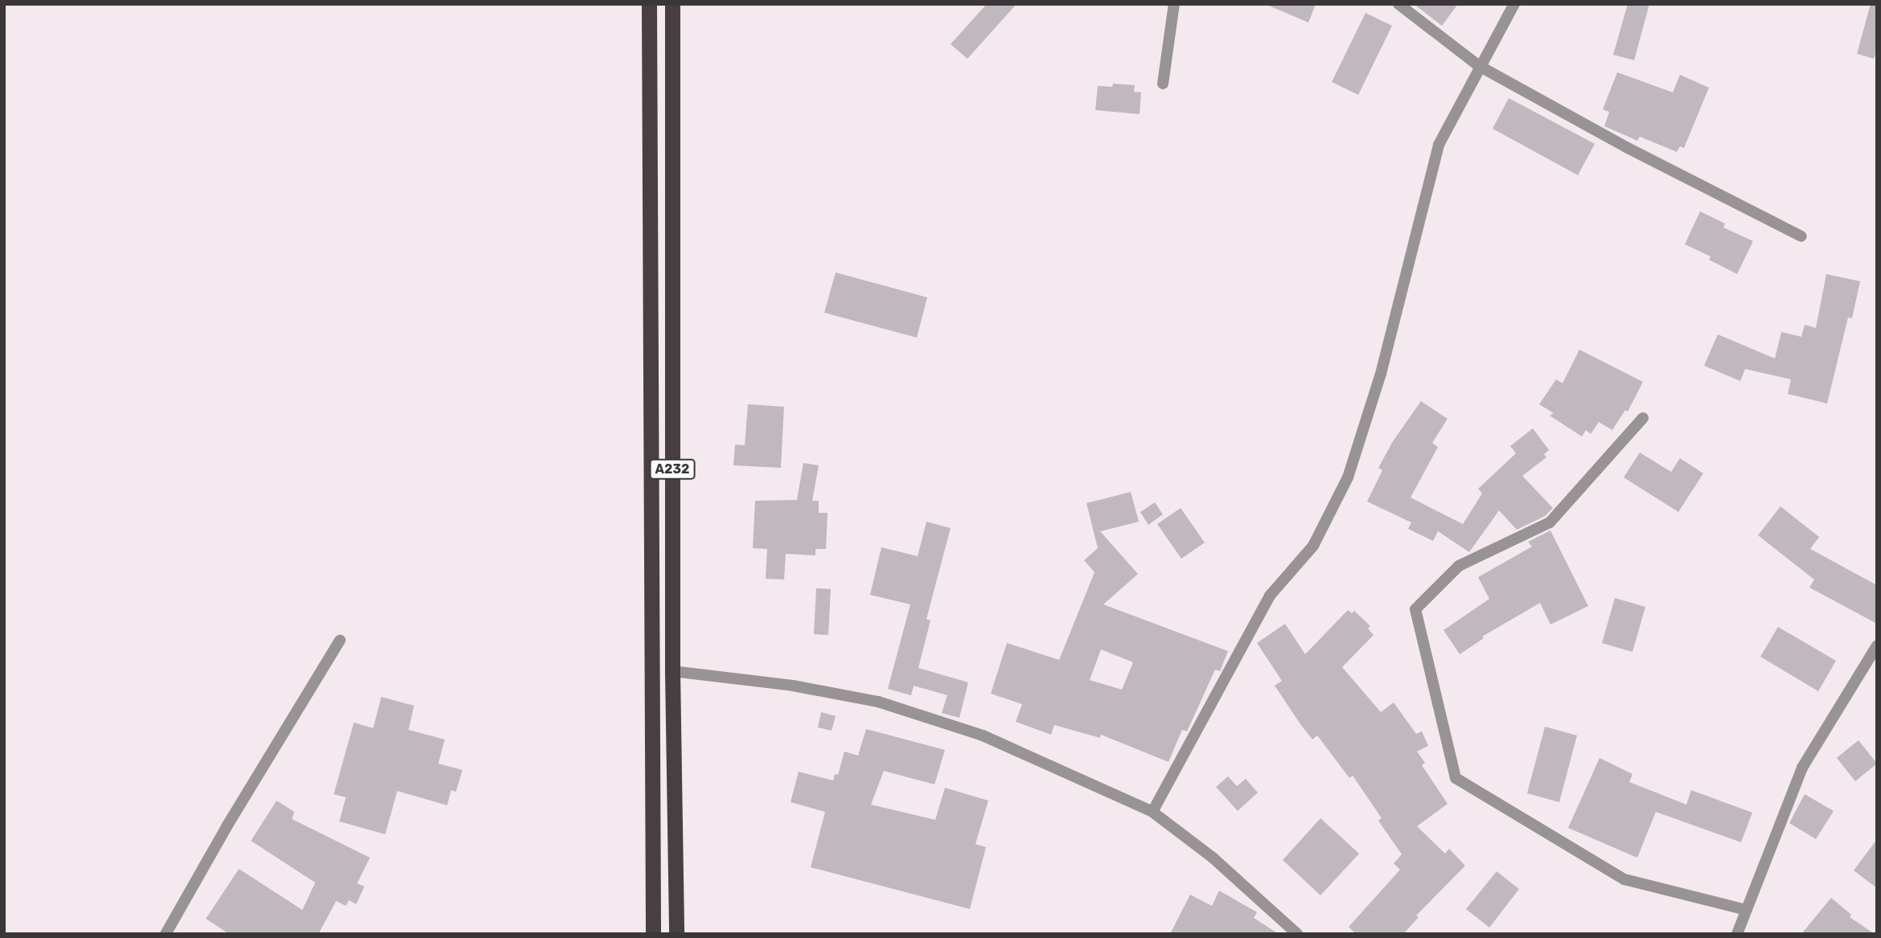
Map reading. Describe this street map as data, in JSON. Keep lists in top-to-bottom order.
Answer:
{
  "streets": {
    "highway": ["A232"]
  }
}
